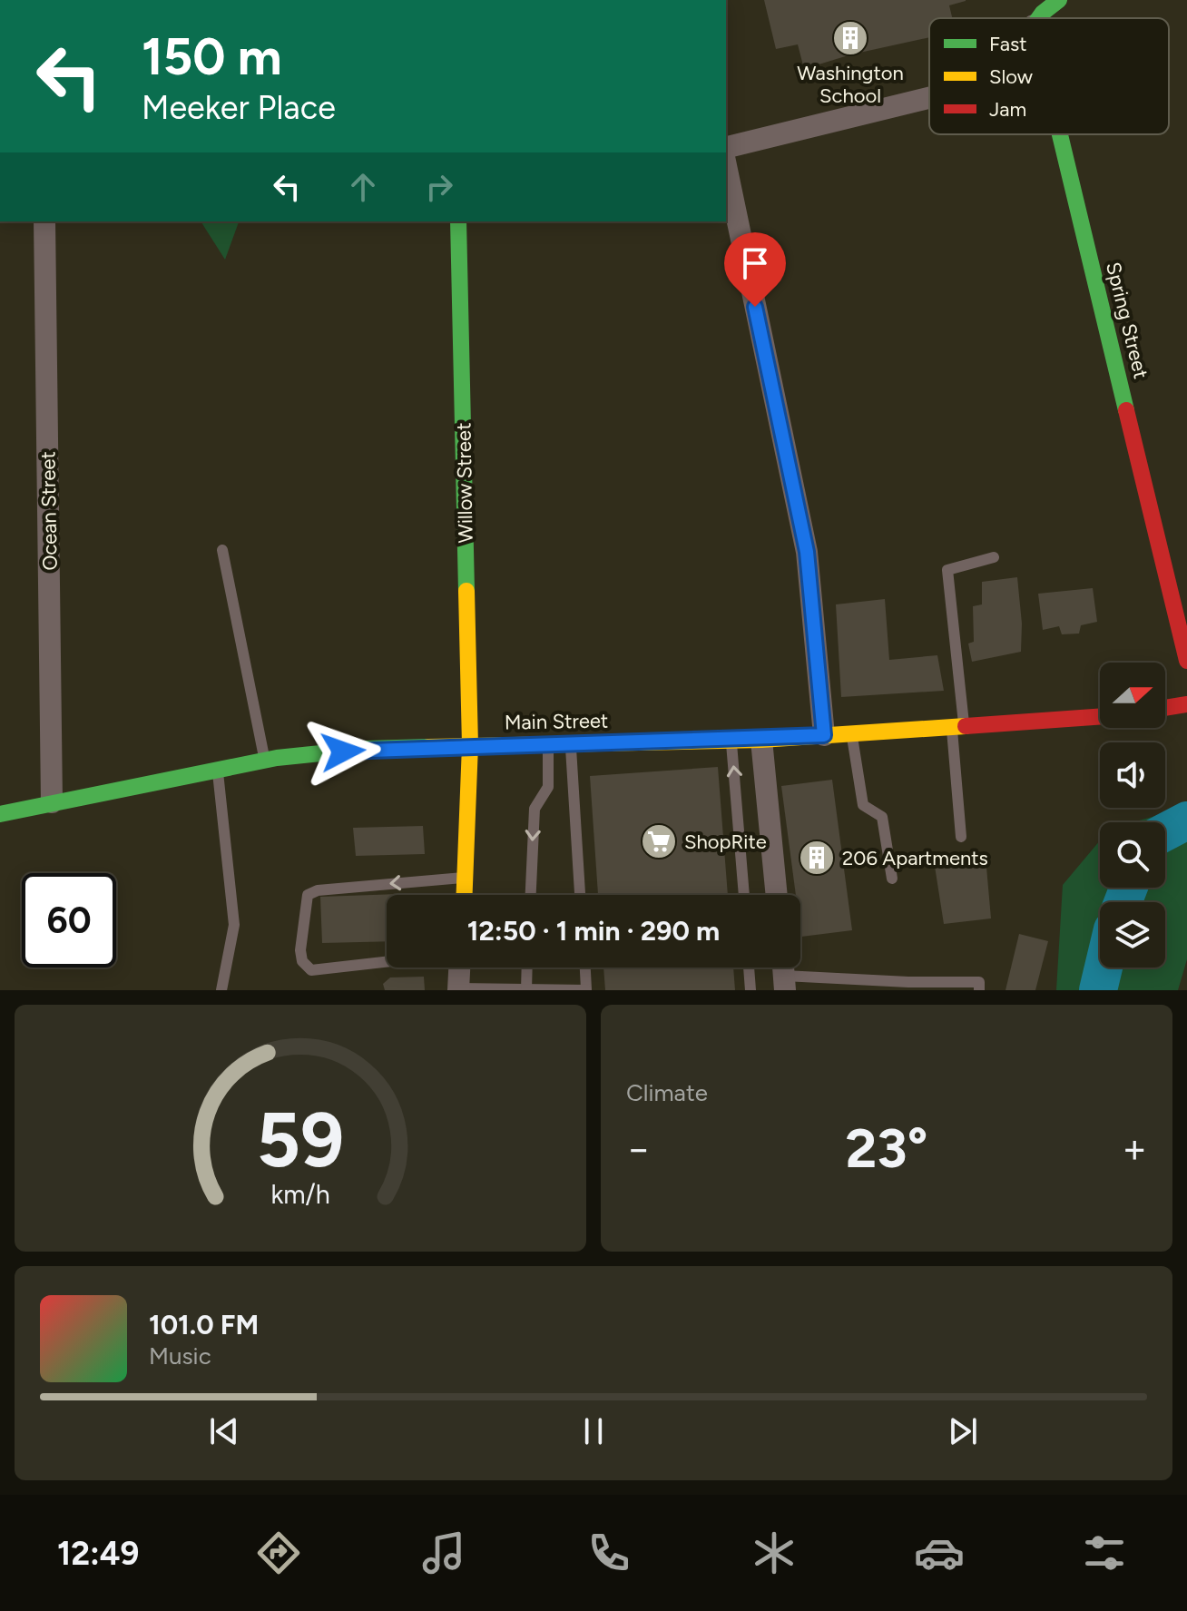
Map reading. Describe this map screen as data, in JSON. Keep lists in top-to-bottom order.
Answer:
{
  "streets": {
    "street": [
      "Spring Street",
      "Willow Street",
      "Ocean Street",
      "Main Street"
    ]
  },
  "crossings": [
    ["Willow Street", "Main Street"],
    ["Ocean Street", "Main Street"]
  ],
  "places": {
    "building": ["Washington School", "206 Apartments"],
    "supermarket": ["ShopRite"]
  },
  "legend": ["Fast", "Slow", "Jam"],
  "north": "right",
  "page": {
    "turn": ["150 m", "Meeker Place"],
    "limit": "60",
    "trip": "12:50 · 1 min · 290 m",
    "tile": "Climate",
    "heat": ["−", "23°", "+"],
    "song": ["101.0 FM", "Music"],
    "tabs": "12:49",
    "gauge": ["59", "km/h"]
  }
}
